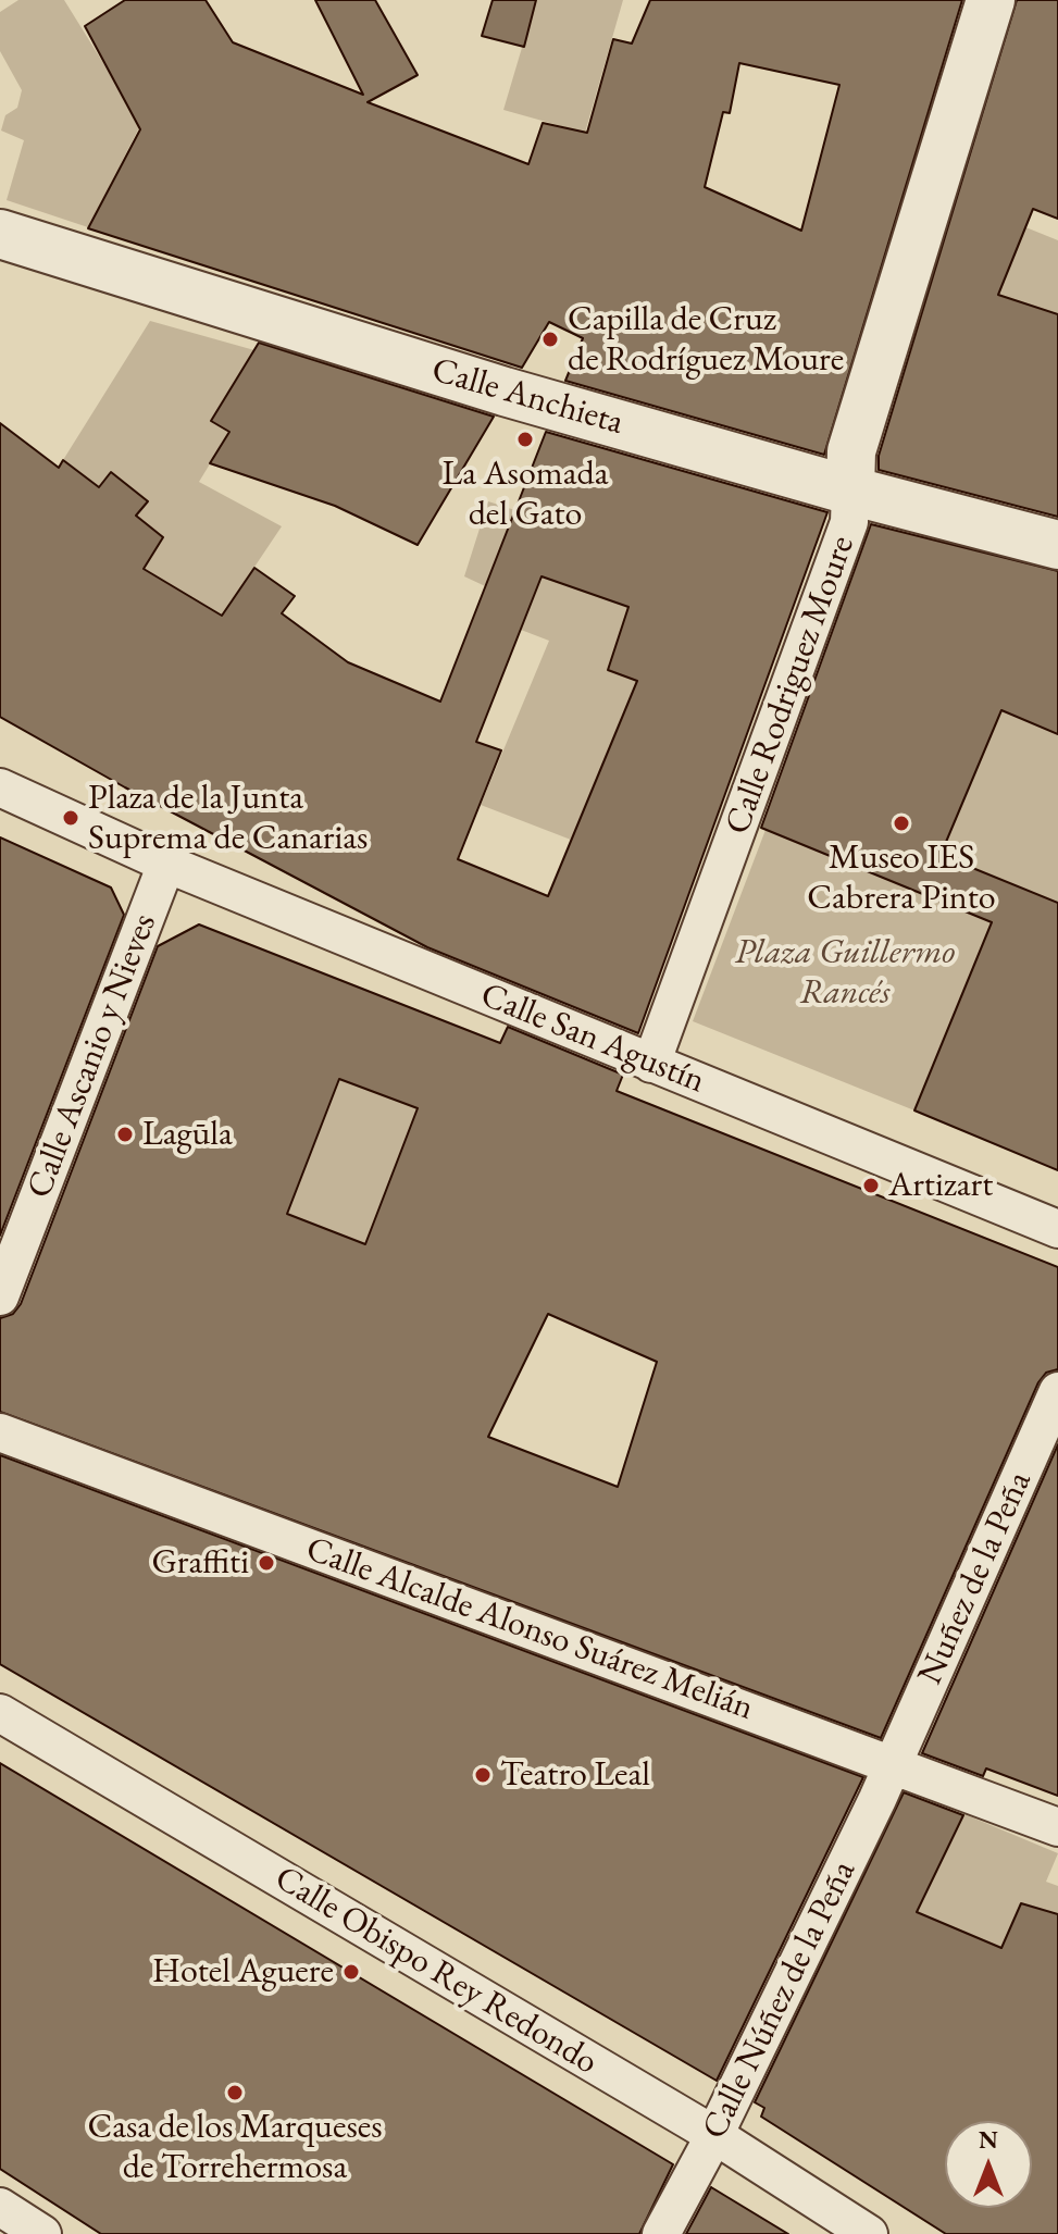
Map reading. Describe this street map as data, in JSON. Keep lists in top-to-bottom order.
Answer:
{
  "streets": {
    "street": [
      "Calle Anchieta",
      "Calle Rodriguez Moure",
      "Calle San Agustín",
      "Calle Ascanio y Nieves",
      "Nuñez de la Peña",
      "Calle Alcalde Alonso Suárez Melián",
      "Calle Obispo Rey Redondo",
      "Calle Núñez de la Peña"
    ]
  },
  "crossings": [
    ["Calle Anchieta", "Calle Rodriguez Moure"],
    ["Calle Rodriguez Moure", "Calle San Agustín"],
    ["Calle San Agustín", "Calle Ascanio y Nieves"],
    ["Nuñez de la Peña", "Calle Alcalde Alonso Suárez Melián"],
    ["Nuñez de la Peña", "Calle Núñez de la Peña"],
    ["Calle Alcalde Alonso Suárez Melián", "Calle Núñez de la Peña"],
    ["Calle Obispo Rey Redondo", "Calle Núñez de la Peña"]
  ],
  "parks": ["Plaza Guillermo Rancés"],
  "places": [
    "Capilla de Cruz de Rodríguez Moure",
    "La Asomada del Gato",
    "Plaza de la Junta Suprema de Canarias",
    "Museo IES Cabrera Pinto",
    "Lagūla",
    "Artizart",
    "Graffiti",
    "Teatro Leal",
    "Hotel Aguere",
    "Casa de los Marqueses de Torrehermosa"
  ],
  "north": "top"
}
